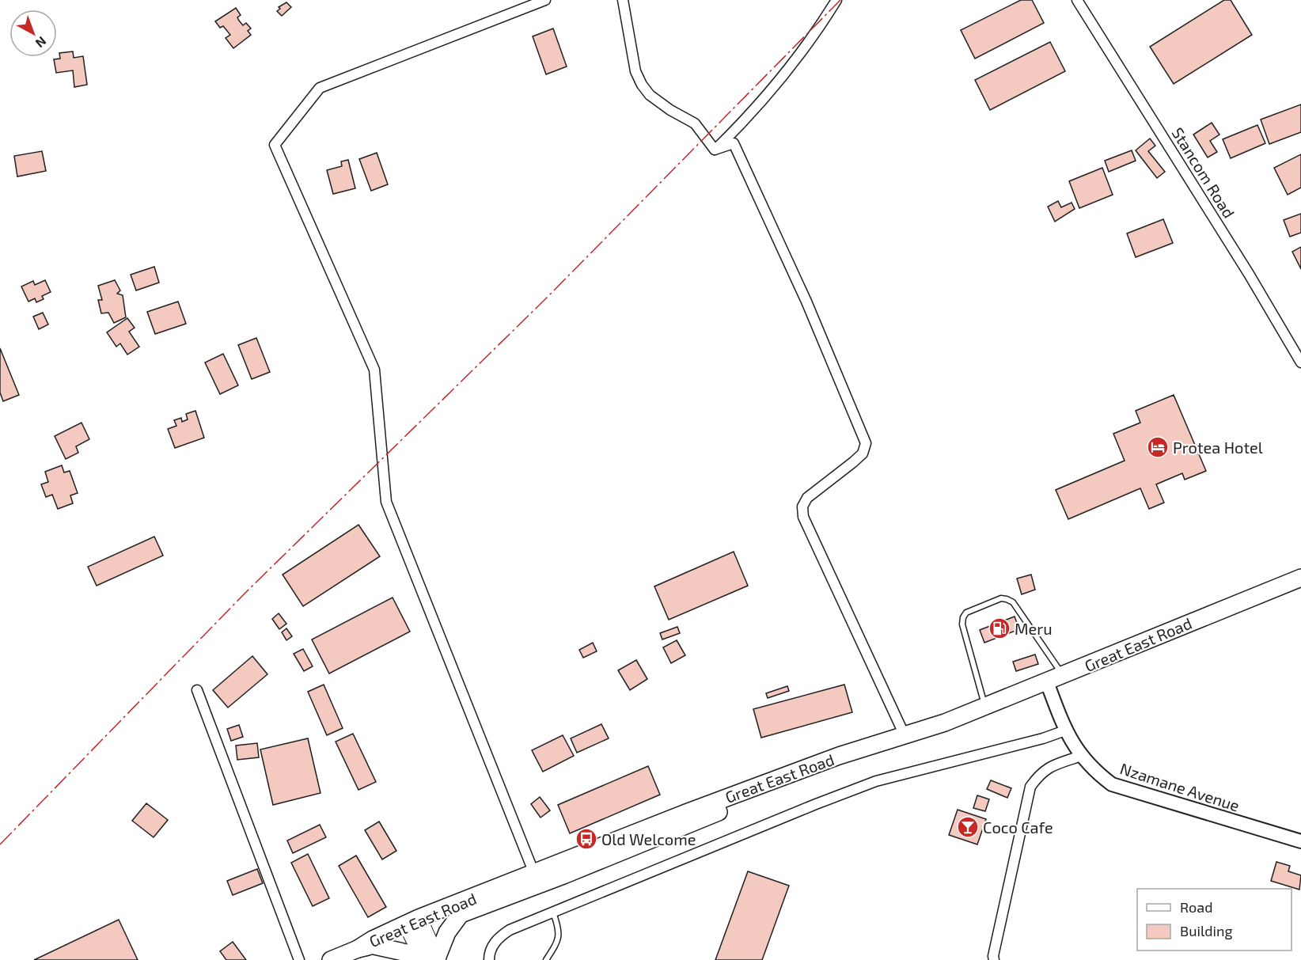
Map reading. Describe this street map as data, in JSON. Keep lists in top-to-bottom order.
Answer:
{
  "streets": {
    "highway": ["Great East Road"],
    "street": ["Stancom Road", "Nzamane Avenue"]
  },
  "crossings": [
    ["Great East Road", "Nzamane Avenue"]
  ],
  "places": {
    "hotel": ["Protea Hotel"],
    "fuel station": ["Meru"],
    "bar": ["Coco Cafe"],
    "bus stop": ["Old Welcome"]
  },
  "legend": ["Road", "Building"],
  "north": "bottom right"
}
